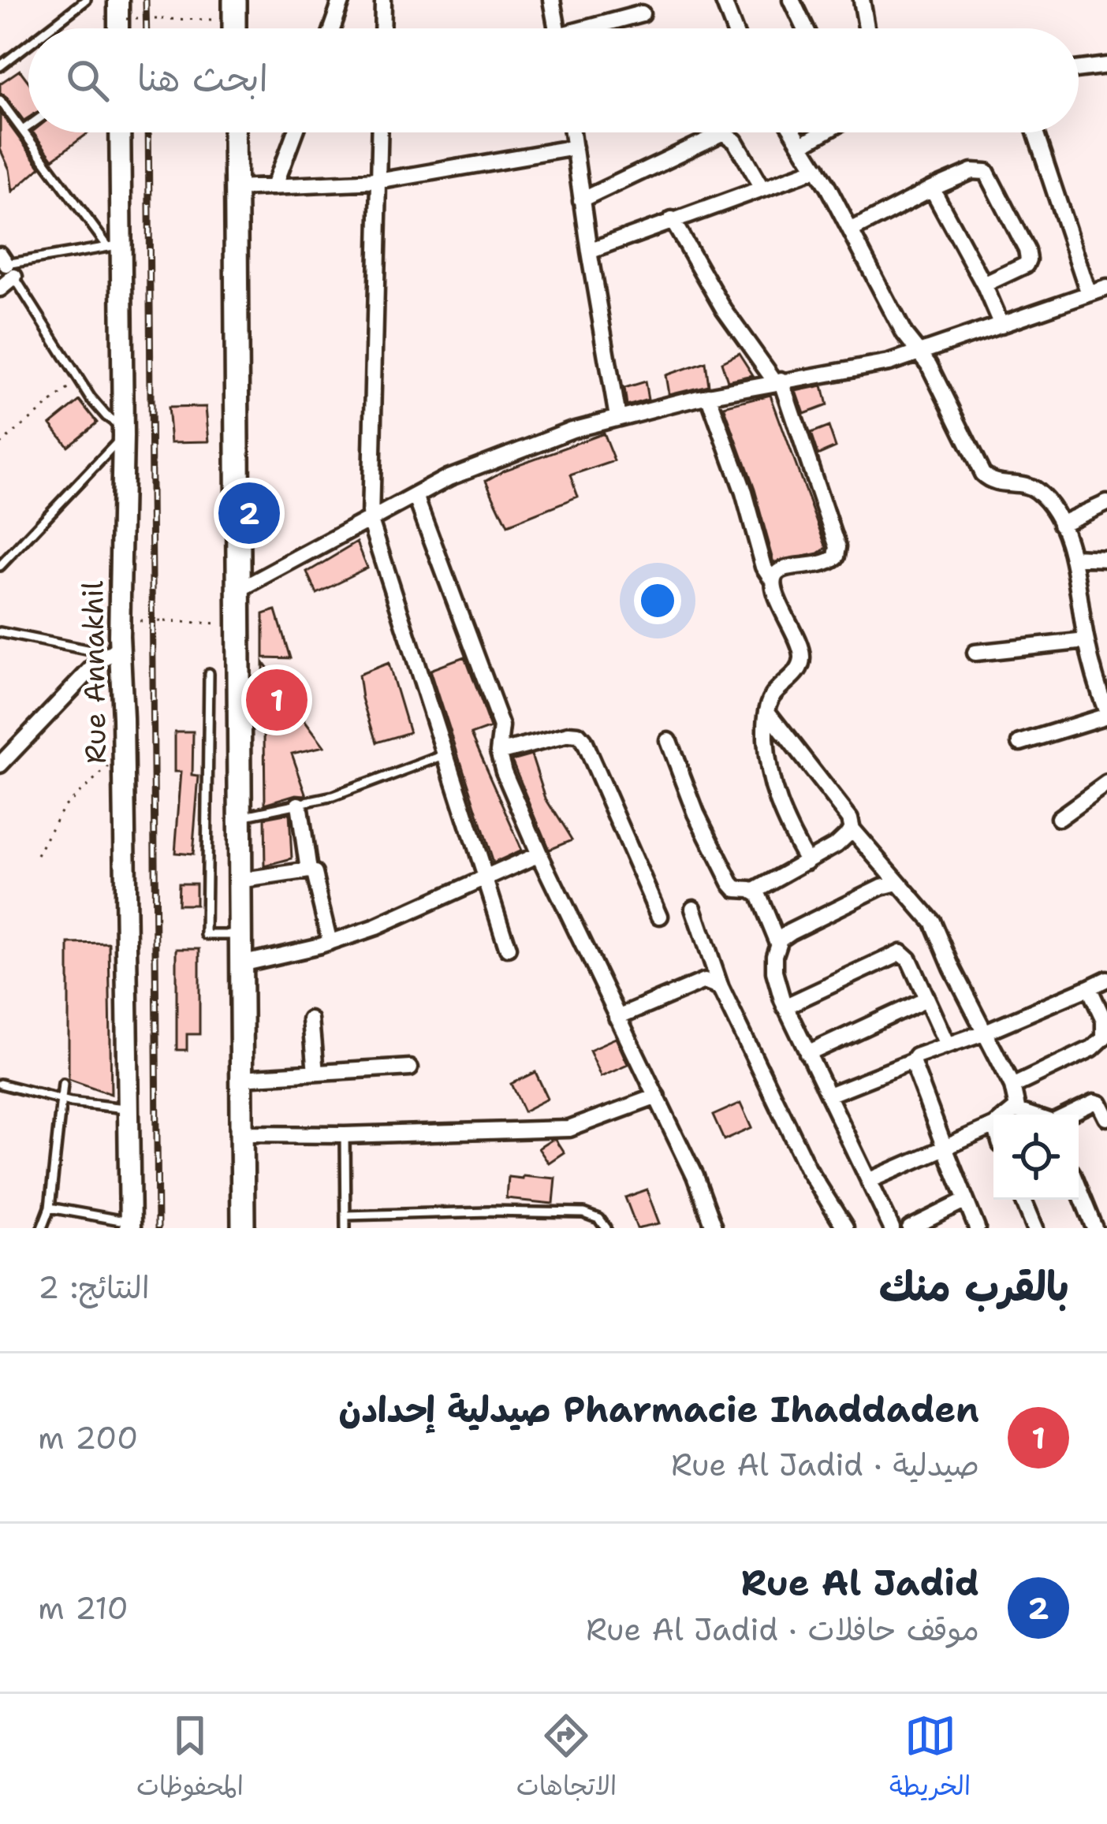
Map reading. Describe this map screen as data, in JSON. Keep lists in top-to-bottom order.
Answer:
{
  "streets": {
    "street": ["Rue Annakhil"]
  },
  "page": {
    "search": "ابحث هنا",
    "pins": ["2", "1"],
    "heading": ["بالقرب منك", "النتائج: 2"],
    "list": [
      {
        "mark": "1",
        "name": "Pharmacie Ihaddaden صيدلية إحدادن",
        "note": "صيدلية · Rue Al Jadid",
        "value": "200 m"
      },
      {
        "mark": "2",
        "name": "Rue Al Jadid",
        "note": "موقف حافلات · Rue Al Jadid",
        "value": "210 m"
      }
    ],
    "nav": ["الخريطة", "الاتجاهات", "المحفوظات"]
  }
}
